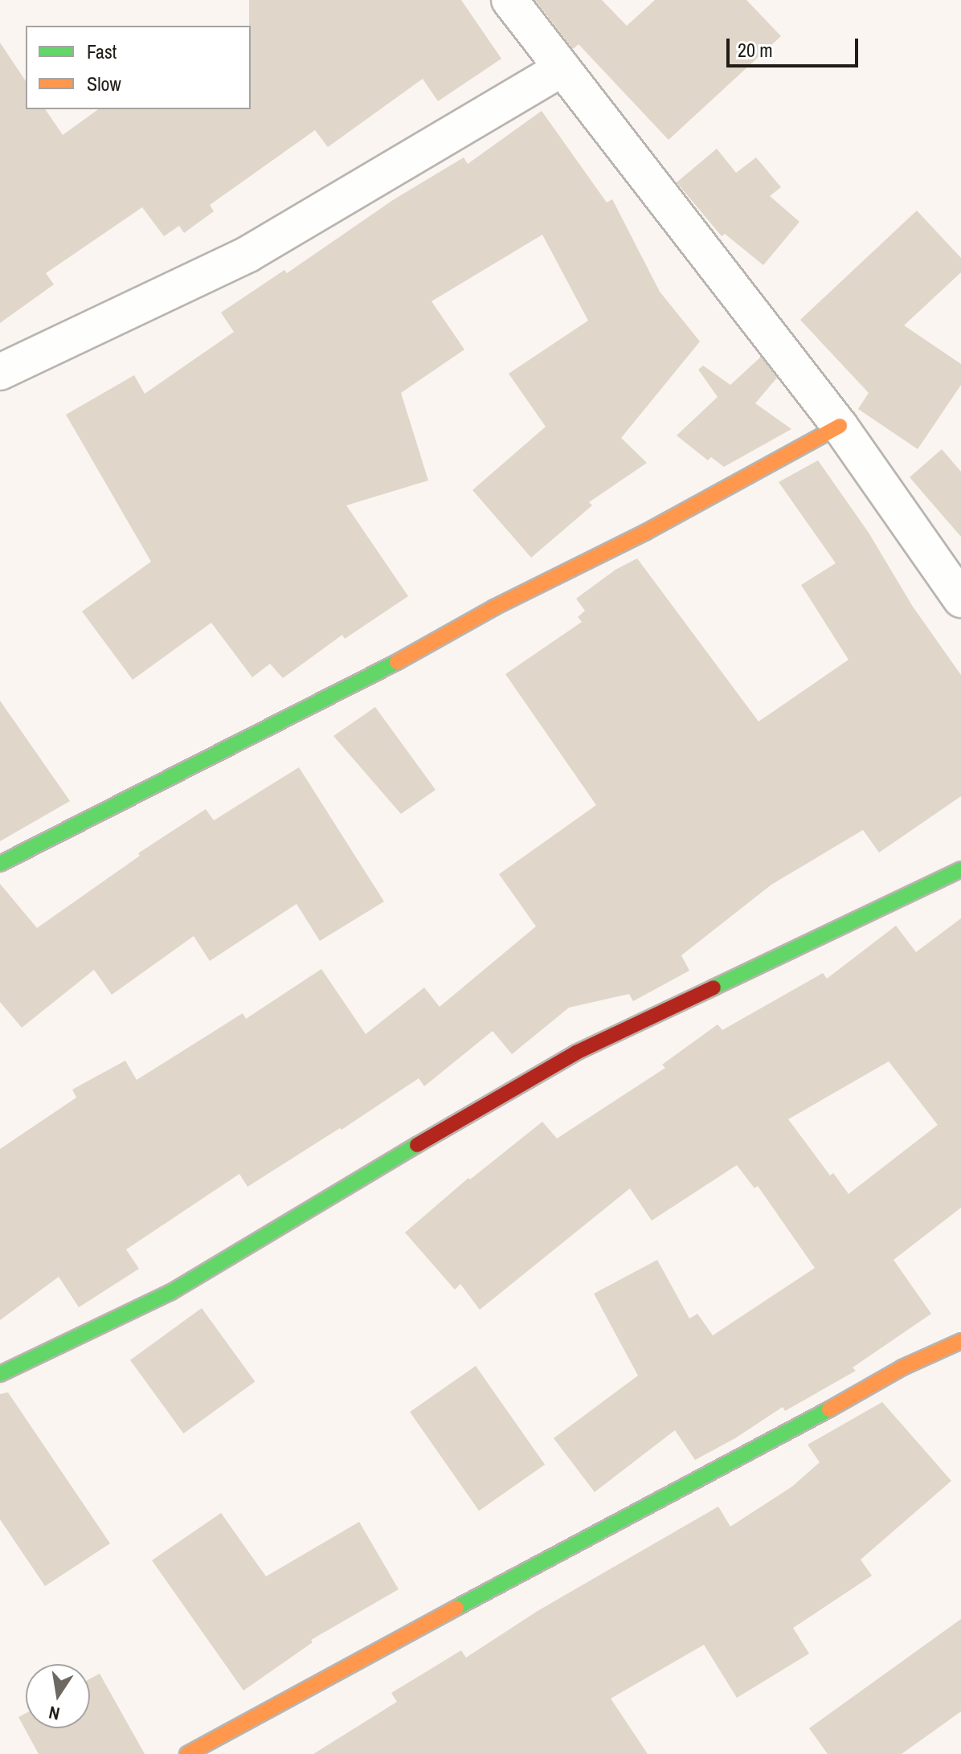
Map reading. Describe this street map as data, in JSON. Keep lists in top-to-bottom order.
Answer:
{
  "legend": ["Fast", "Slow"],
  "scale_bar": "20 m",
  "north": "bottom"
}
